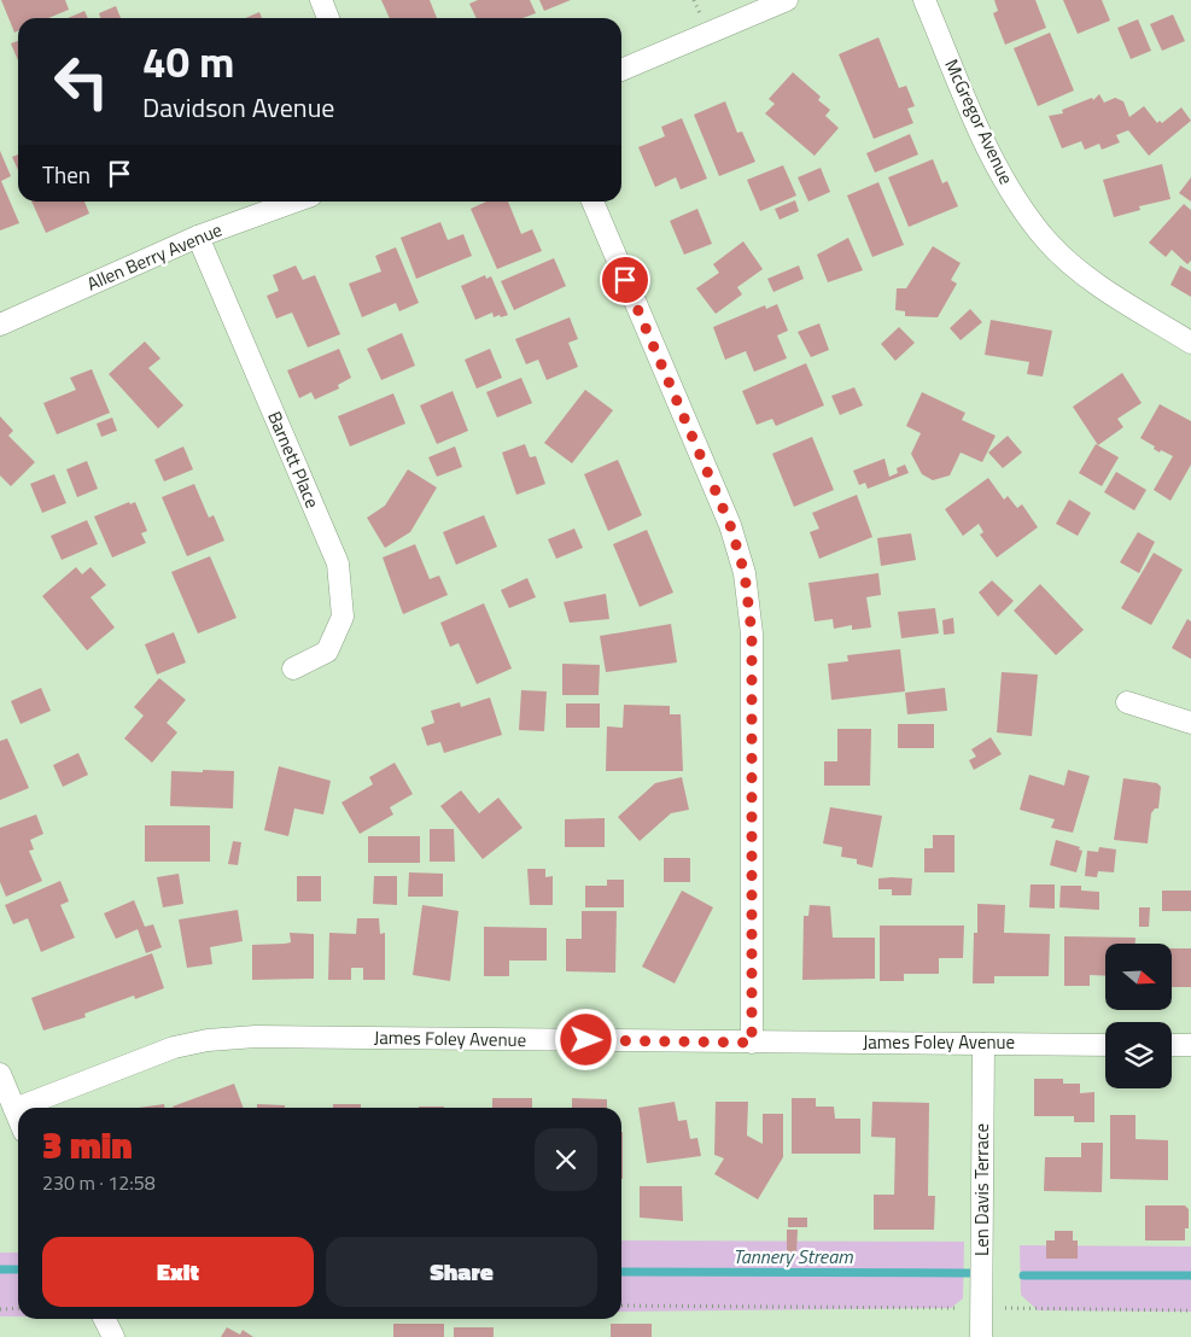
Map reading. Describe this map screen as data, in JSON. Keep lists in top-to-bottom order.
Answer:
{
  "streets": {
    "street": [
      "McGregor Avenue",
      "Allen Berry Avenue",
      "Barnett Place",
      "James Foley Avenue",
      "Len Davis Terrace"
    ]
  },
  "crossings": [
    ["Allen Berry Avenue", "Barnett Place"],
    ["James Foley Avenue", "Len Davis Terrace"]
  ],
  "water": ["Tannery Stream"],
  "north": "right",
  "page": {
    "turn": ["40 m", "Davidson Avenue"],
    "then": "Then",
    "heading": ["3 min", "230 m · 12:58"],
    "buttons": ["Exit", "Share"]
  }
}
